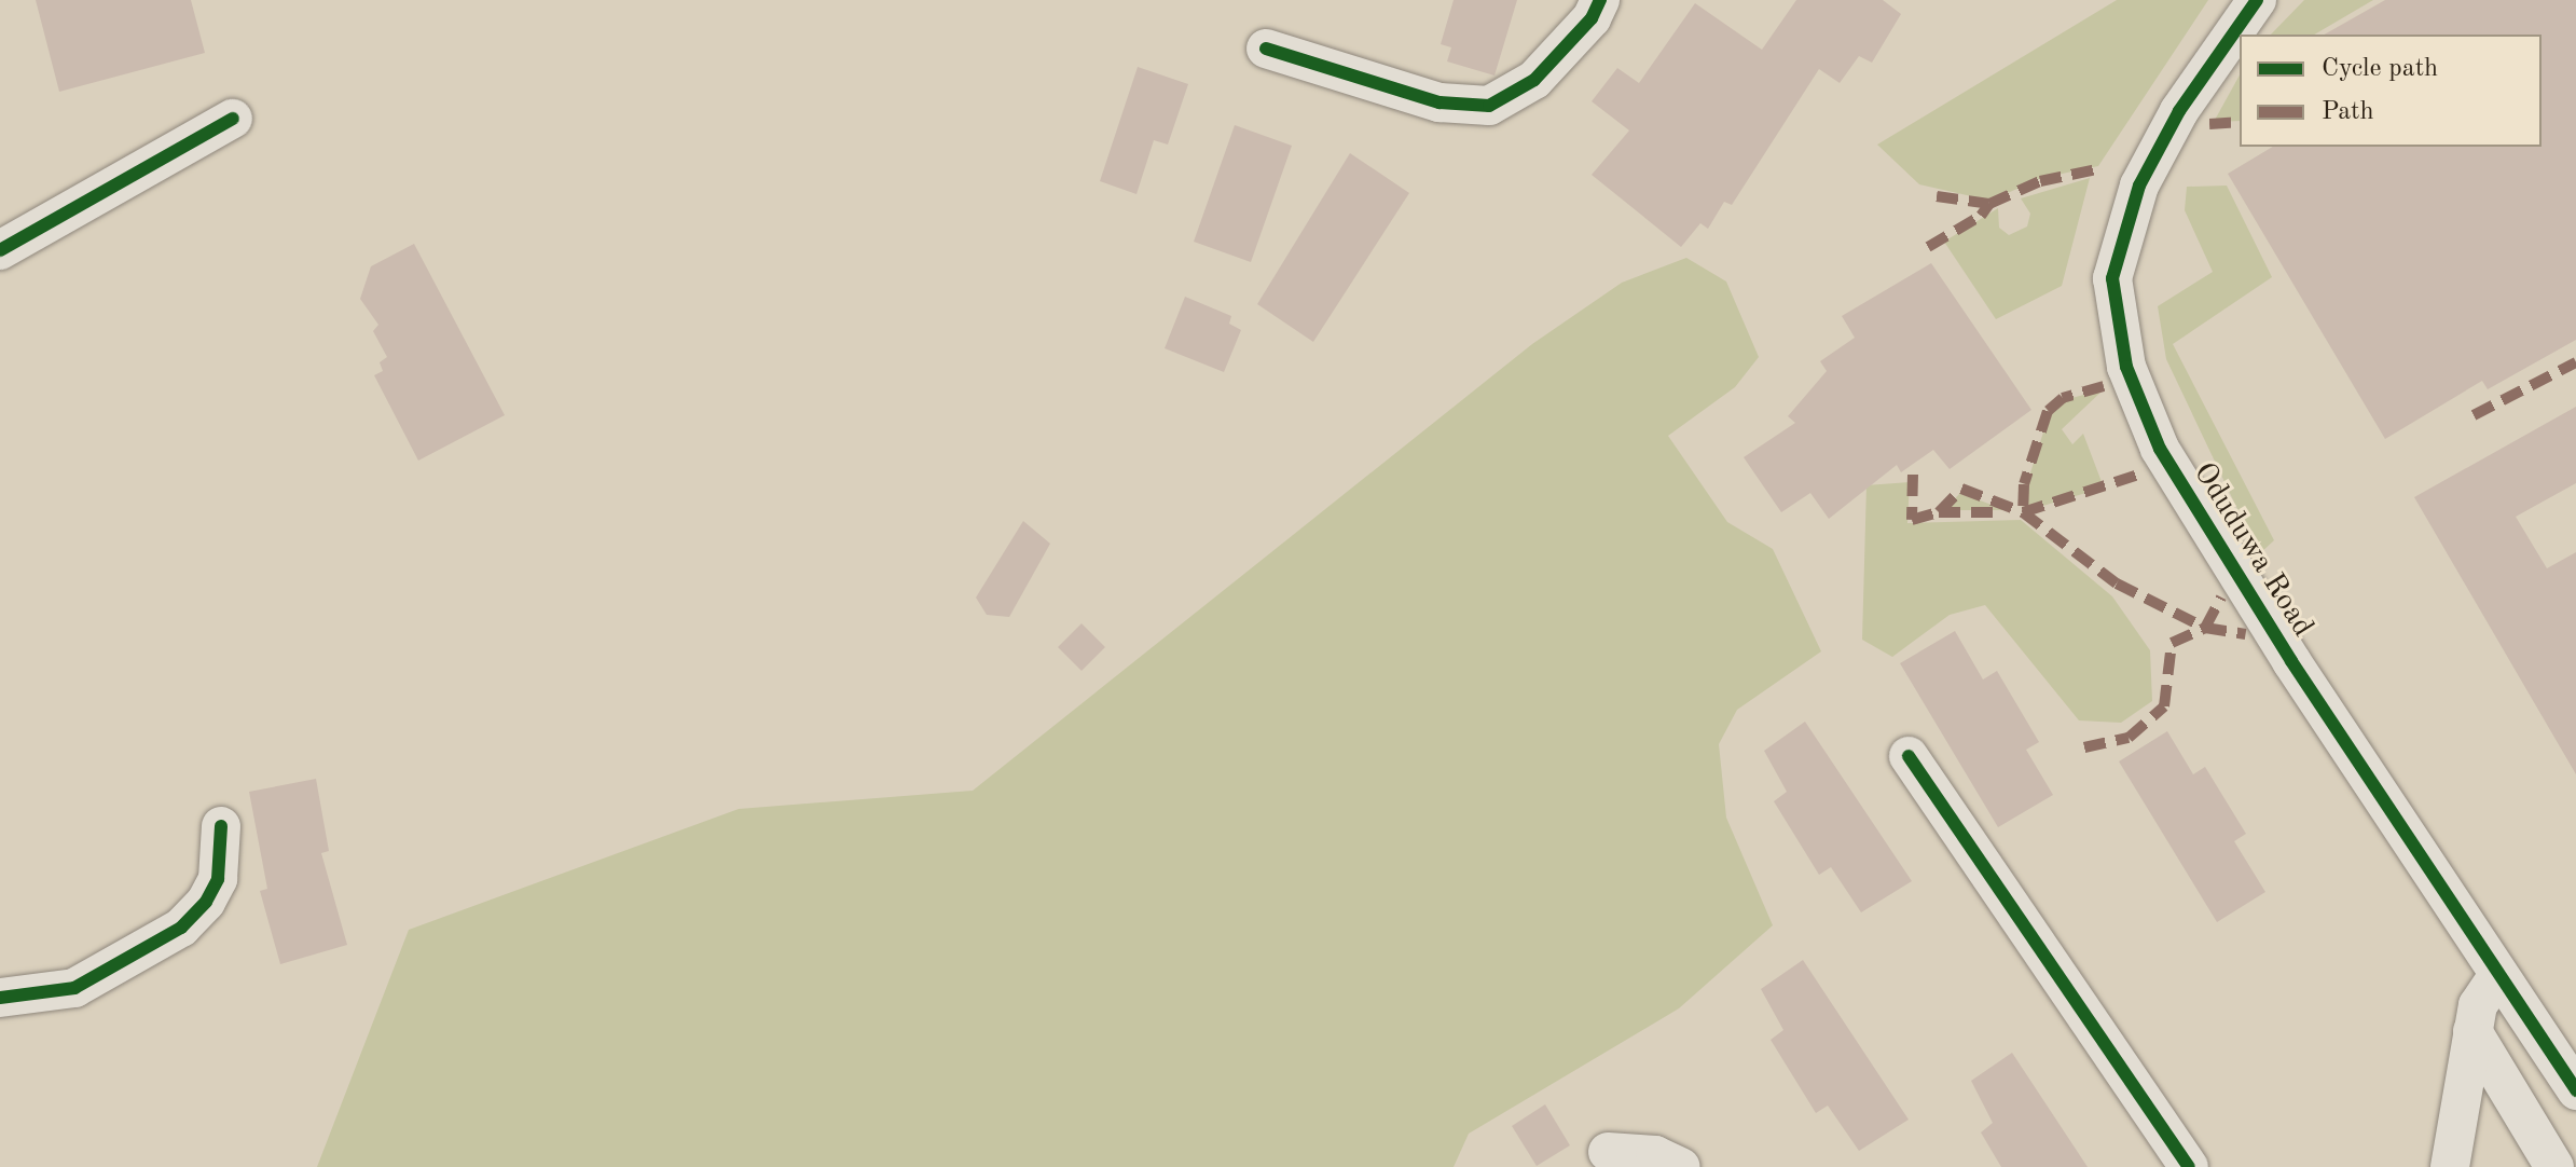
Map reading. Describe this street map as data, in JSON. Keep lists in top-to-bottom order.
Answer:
{
  "streets": {
    "street": ["Oduduwa Road"]
  },
  "legend": ["Cycle path", "Path"]
}
